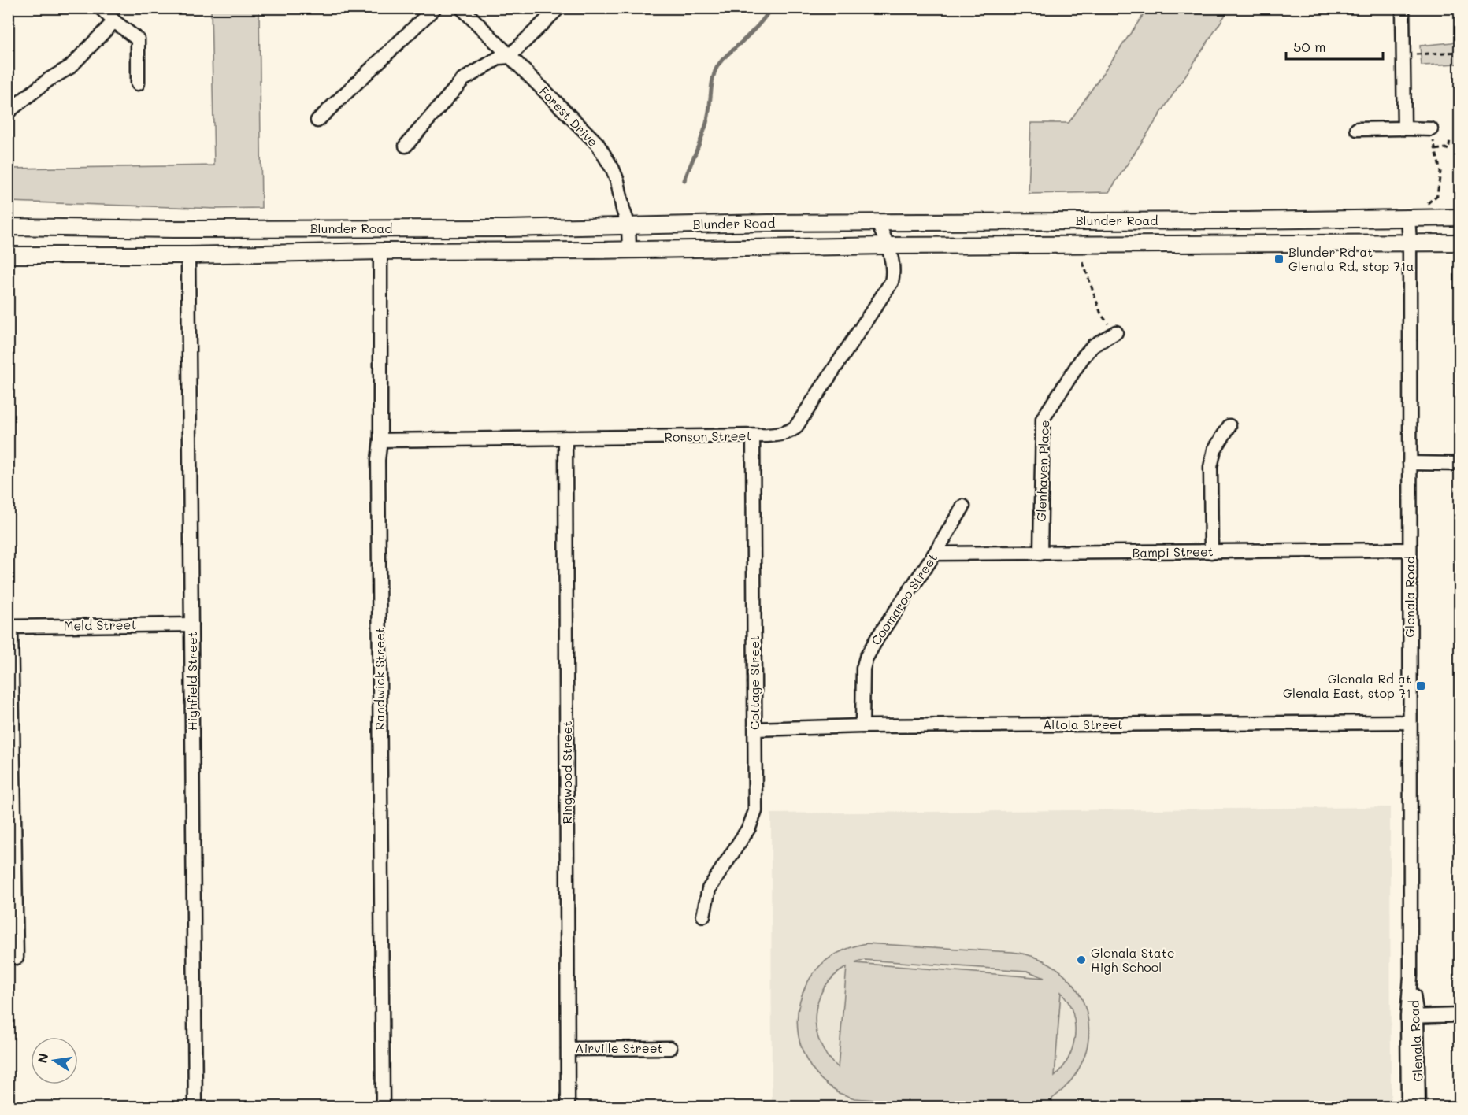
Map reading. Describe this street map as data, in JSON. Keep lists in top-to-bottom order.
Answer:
{
  "streets": {
    "main road": ["Blunder Road"],
    "street": [
      "Forest Drive",
      "Ronson Street",
      "Glenhaven Place",
      "Bampi Street",
      "Glenala Road",
      "Coomaroo Street",
      "Meld Street",
      "Randwick Street",
      "Highfield Street",
      "Cottage Street",
      "Altola Street",
      "Ringwood Street",
      "Airville Street"
    ]
  },
  "crossings": [
    ["Forest Drive", "Blunder Road"],
    ["Blunder Road", "Ronson Street"],
    ["Blunder Road", "Glenala Road"],
    ["Blunder Road", "Randwick Street"],
    ["Blunder Road", "Highfield Street"],
    ["Ronson Street", "Randwick Street"],
    ["Ronson Street", "Cottage Street"],
    ["Ronson Street", "Ringwood Street"],
    ["Glenhaven Place", "Bampi Street"],
    ["Bampi Street", "Glenala Road"],
    ["Bampi Street", "Coomaroo Street"],
    ["Glenala Road", "Altola Street"],
    ["Coomaroo Street", "Altola Street"],
    ["Meld Street", "Highfield Street"],
    ["Cottage Street", "Altola Street"],
    ["Ringwood Street", "Airville Street"]
  ],
  "places": {
    "transit": ["Blunder Rd at Glenala Rd, stop 71a", "Glenala Rd at Glenala East, stop 71"],
    "other": ["Glenala State High School"]
  },
  "scale_bar": "50 m",
  "north": "left"
}
